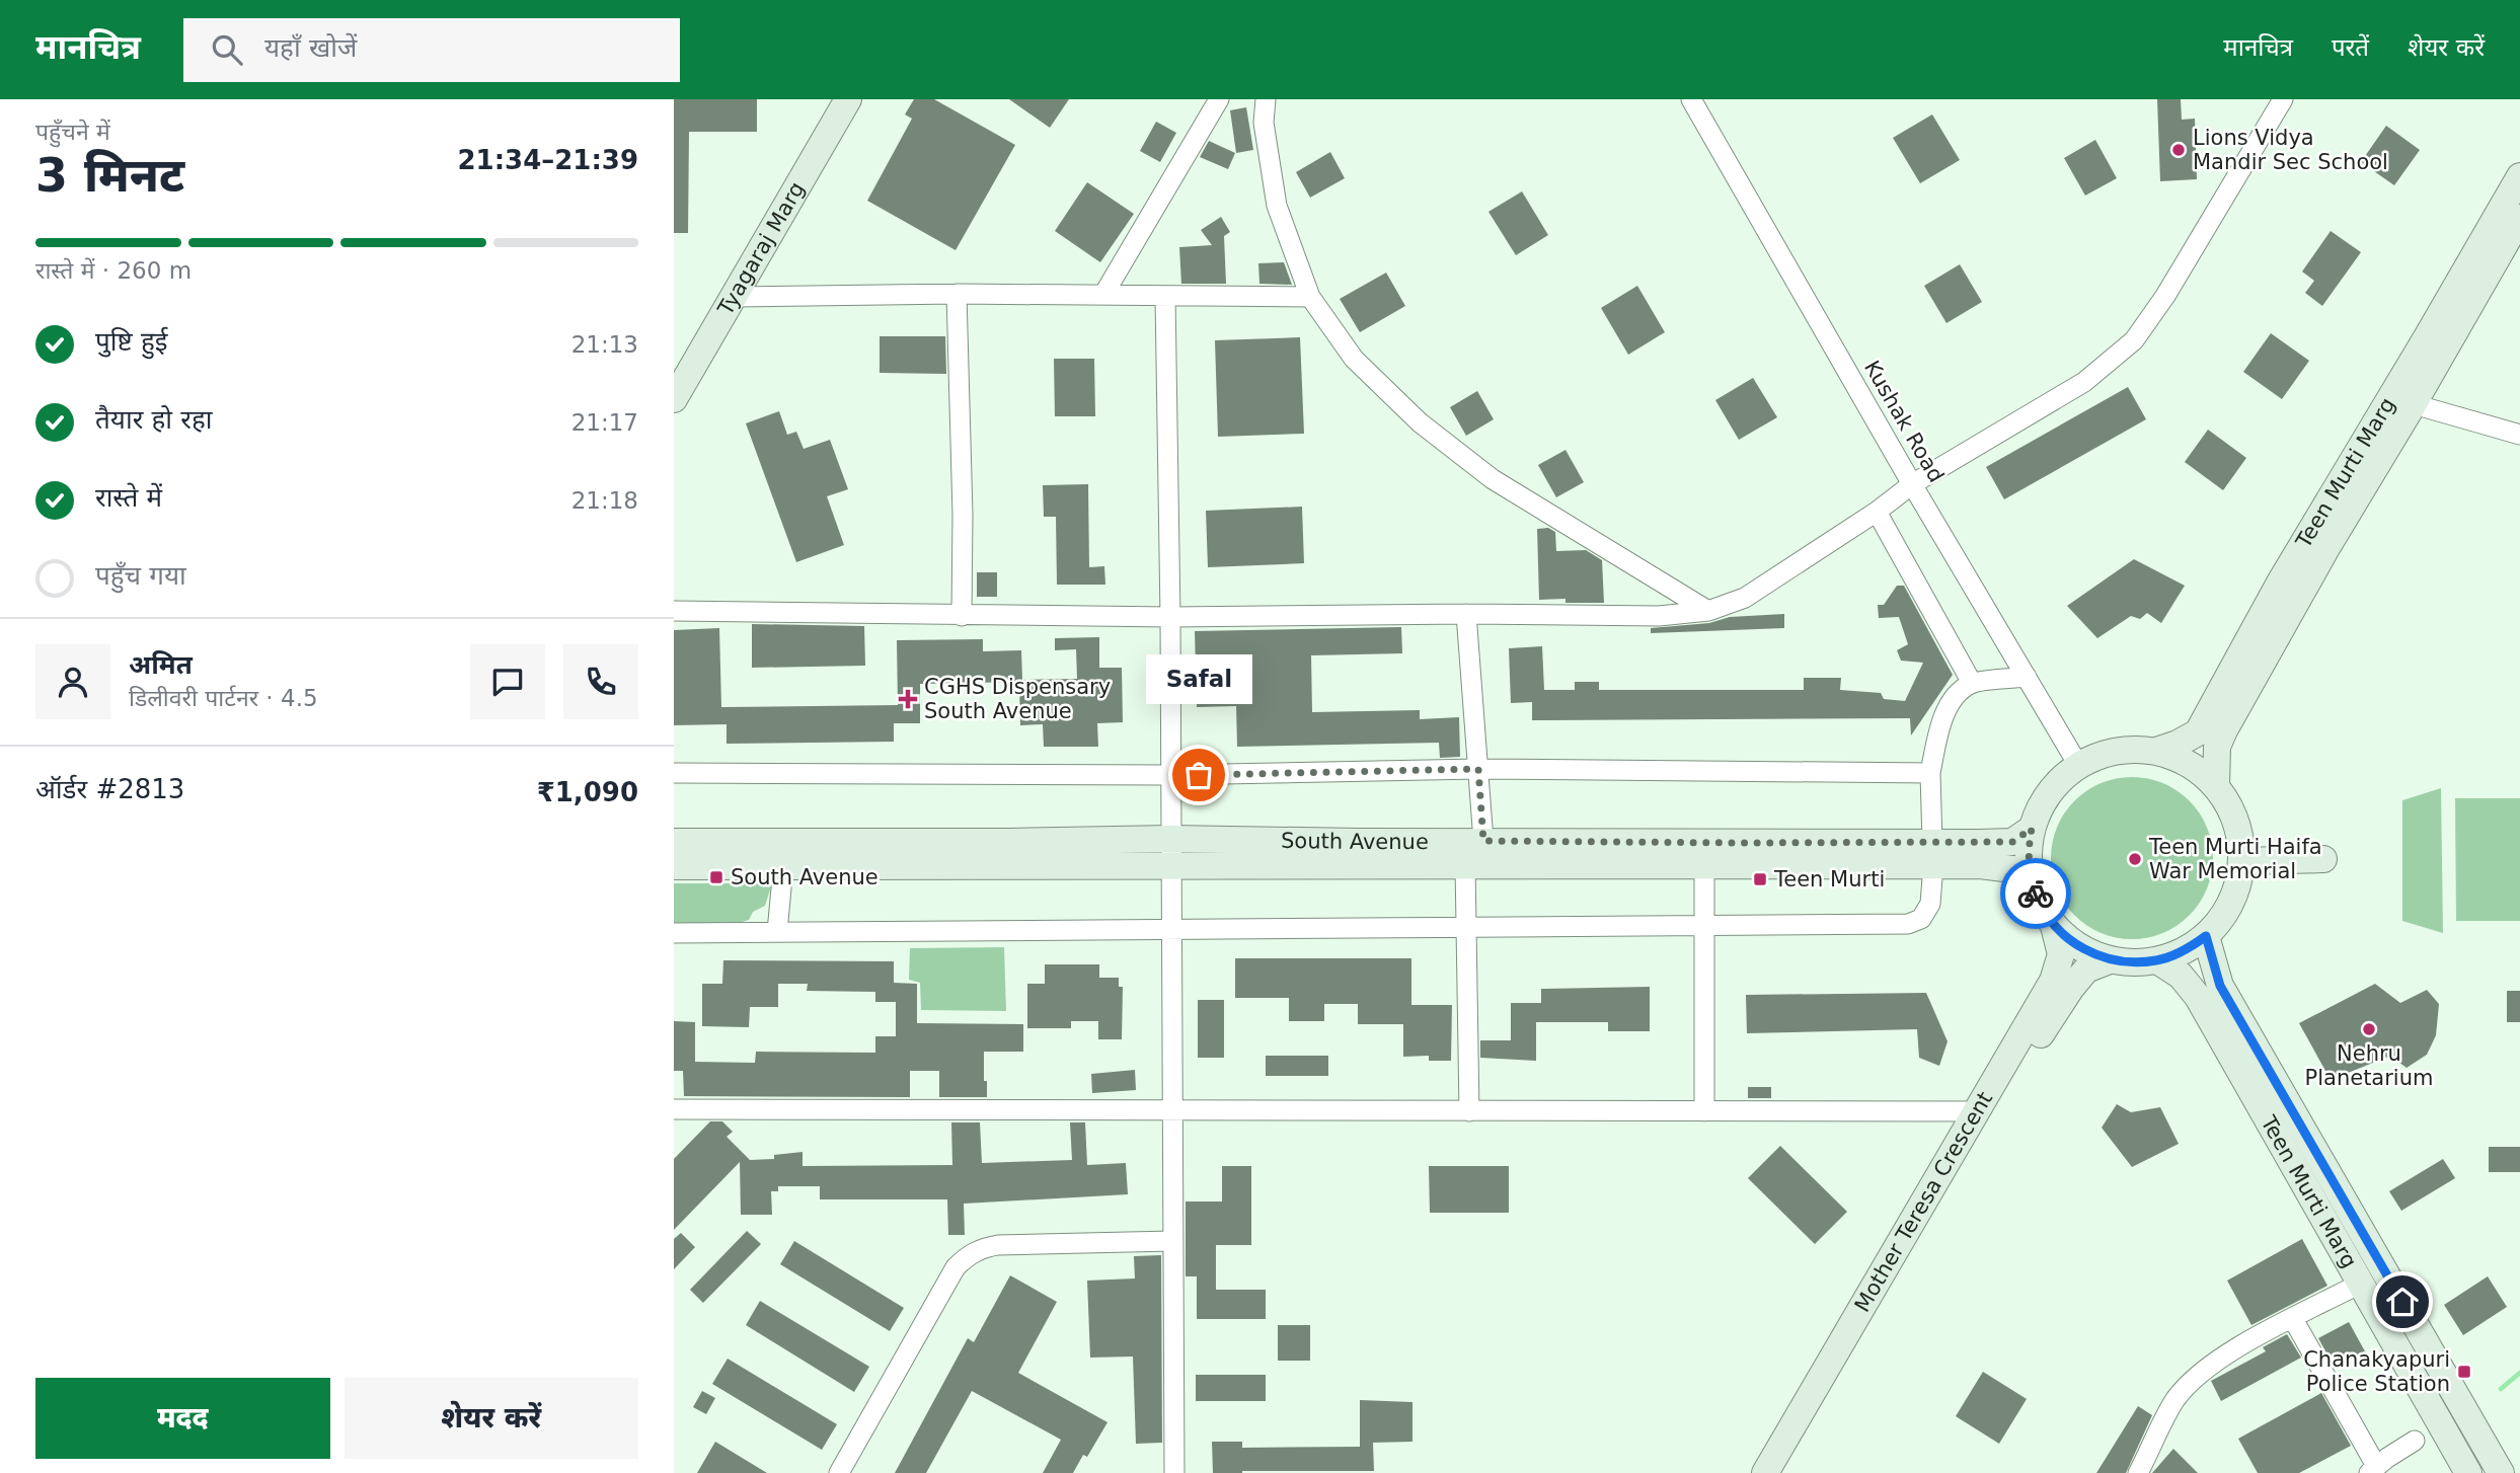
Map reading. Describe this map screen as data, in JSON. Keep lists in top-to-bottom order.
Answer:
{
  "streets": {
    "main road": [
      "Tyagaraj Marg",
      "Teen Murti Marg",
      "South Avenue",
      "Mother Teresa Crescent"
    ],
    "street": ["Kushak Road"]
  },
  "crossings": [
    ["Kushak Road", "Teen Murti Marg"],
    ["Kushak Road", "South Avenue"],
    ["Kushak Road", "Mother Teresa Crescent"],
    ["Teen Murti Marg", "South Avenue"],
    ["Teen Murti Marg", "Mother Teresa Crescent"],
    ["South Avenue", "Mother Teresa Crescent"]
  ],
  "places": {
    "other": [
      "Lions Vidya Mandir Sec School",
      "Safal",
      "Teen Murti Haifa War Memorial",
      "Nehru Planetarium"
    ],
    "health": ["CGHS Dispensary South Avenue"],
    "transit": ["South Avenue", "Teen Murti", "Chanakyapuri Police Station"]
  },
  "page": {
    "header": "मानचित्र",
    "search": "यहाँ खोजें",
    "nav": ["मानचित्र", "परतें", "शेयर करें"],
    "heading": ["3 मिनट", "पहुँचने में", "21:34–21:39"],
    "panel": [
      "अमित",
      "डिलीवरी पार्टनर · 4.5",
      "ऑर्डर #2813",
      "₹1,090"
    ],
    "bar": "रास्ते में · 260 m",
    "list": [
      ["पुष्टि हुई", "21:13"],
      ["तैयार हो रहा", "21:17"],
      ["रास्ते में", "21:18"],
      "पहुँच गया"
    ],
    "bubble": "Safal",
    "buttons": ["मदद", "शेयर करें"]
  }
}
